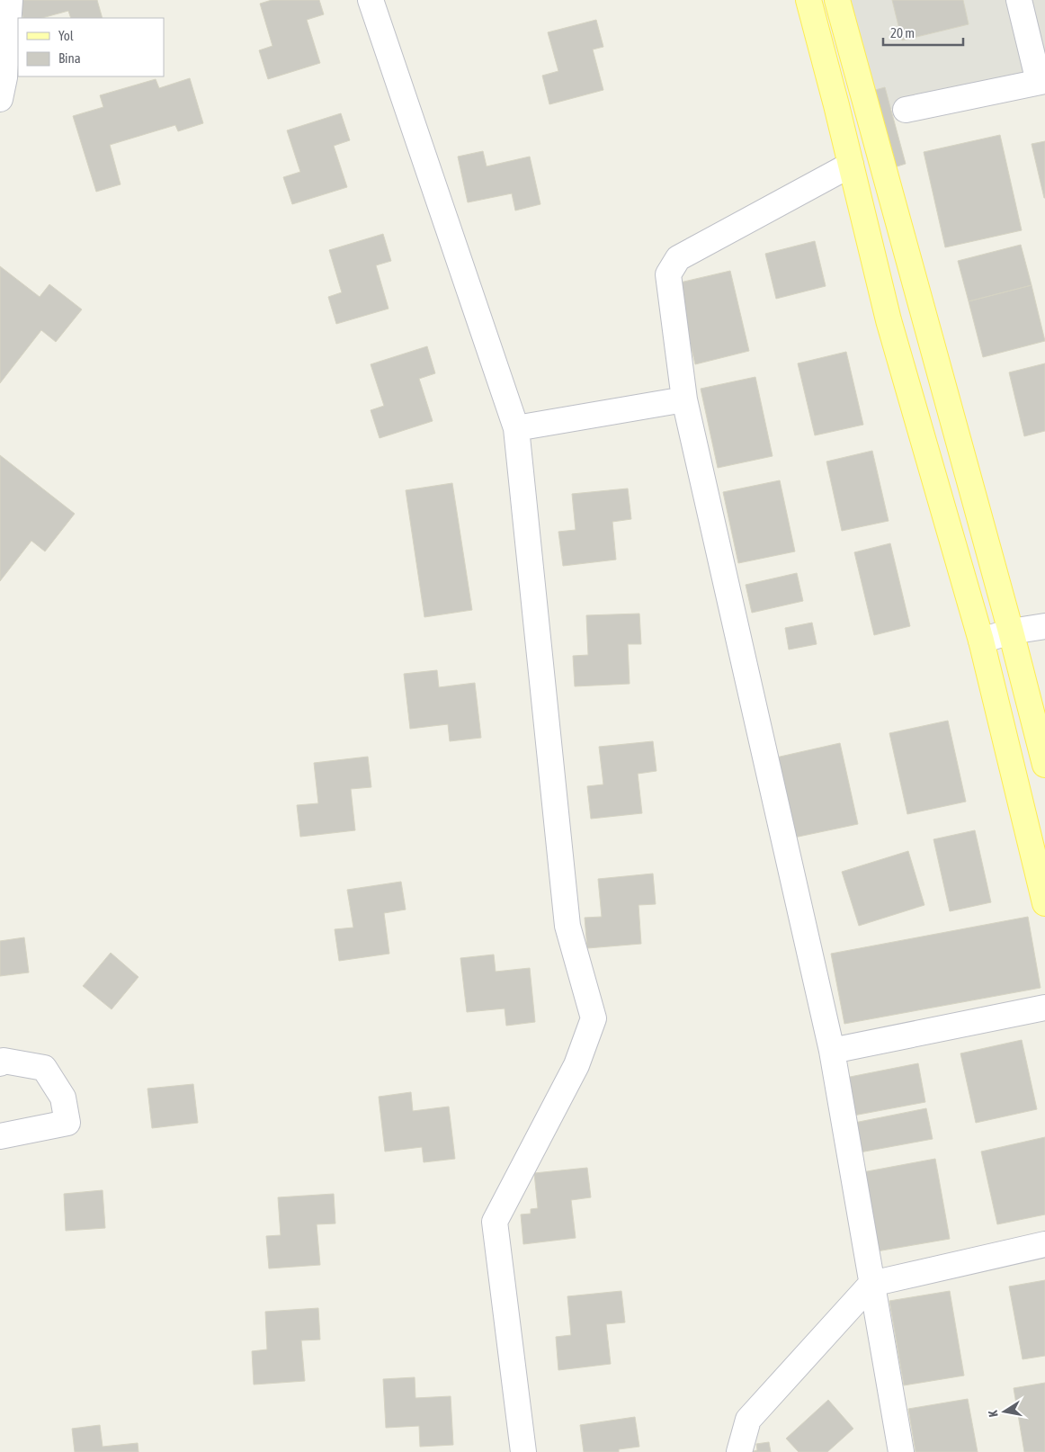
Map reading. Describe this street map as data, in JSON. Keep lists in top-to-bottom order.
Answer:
{
  "legend": ["Yol", "Bina"],
  "scale_bar": "20 m",
  "north": "left"
}
